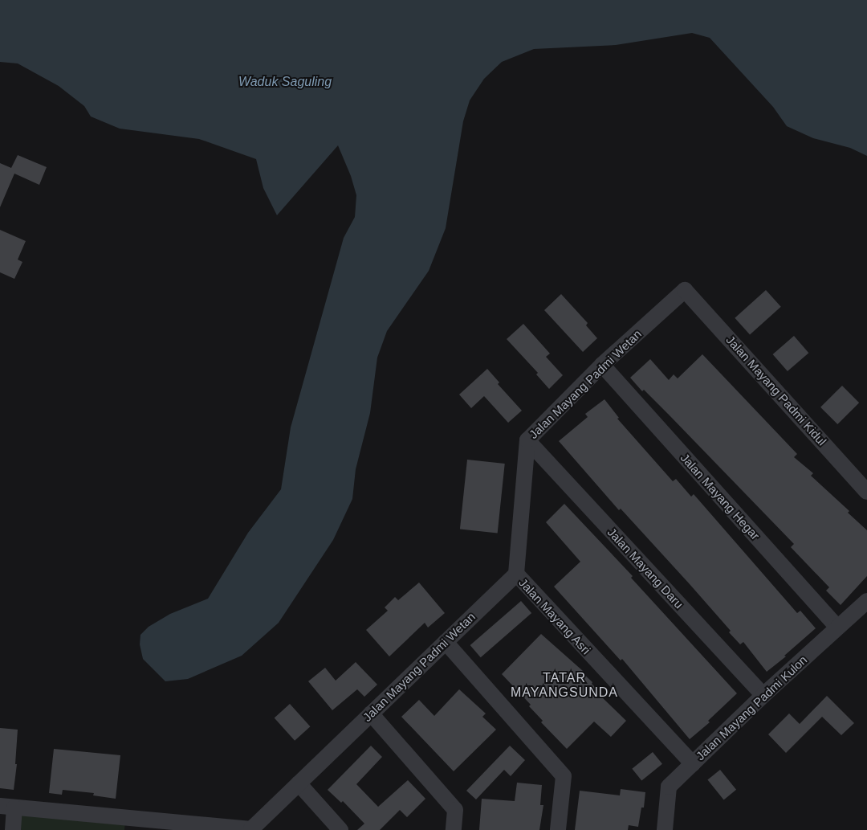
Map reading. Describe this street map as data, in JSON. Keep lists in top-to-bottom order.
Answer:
{
  "streets": {
    "street": [
      "Jalan Mayang Padmi Wetan",
      "Jalan Mayang Padmi Kidul",
      "Jalan Mayang Hegar",
      "Jalan Mayang Daru",
      "Jalan Mayang Asri",
      "Jalan Mayang Padmi Kulon"
    ]
  },
  "crossings": [
    ["Jalan Mayang Padmi Wetan", "Jalan Mayang Padmi Kidul"],
    ["Jalan Mayang Padmi Wetan", "Jalan Mayang Hegar"],
    ["Jalan Mayang Padmi Wetan", "Jalan Mayang Daru"],
    ["Jalan Mayang Padmi Wetan", "Jalan Mayang Asri"],
    ["Jalan Mayang Hegar", "Jalan Mayang Padmi Kulon"],
    ["Jalan Mayang Daru", "Jalan Mayang Padmi Kulon"],
    ["Jalan Mayang Asri", "Jalan Mayang Padmi Kulon"]
  ],
  "districts": ["TATAR MAYANGSUNDA"],
  "water": ["Waduk Saguling"]
}
